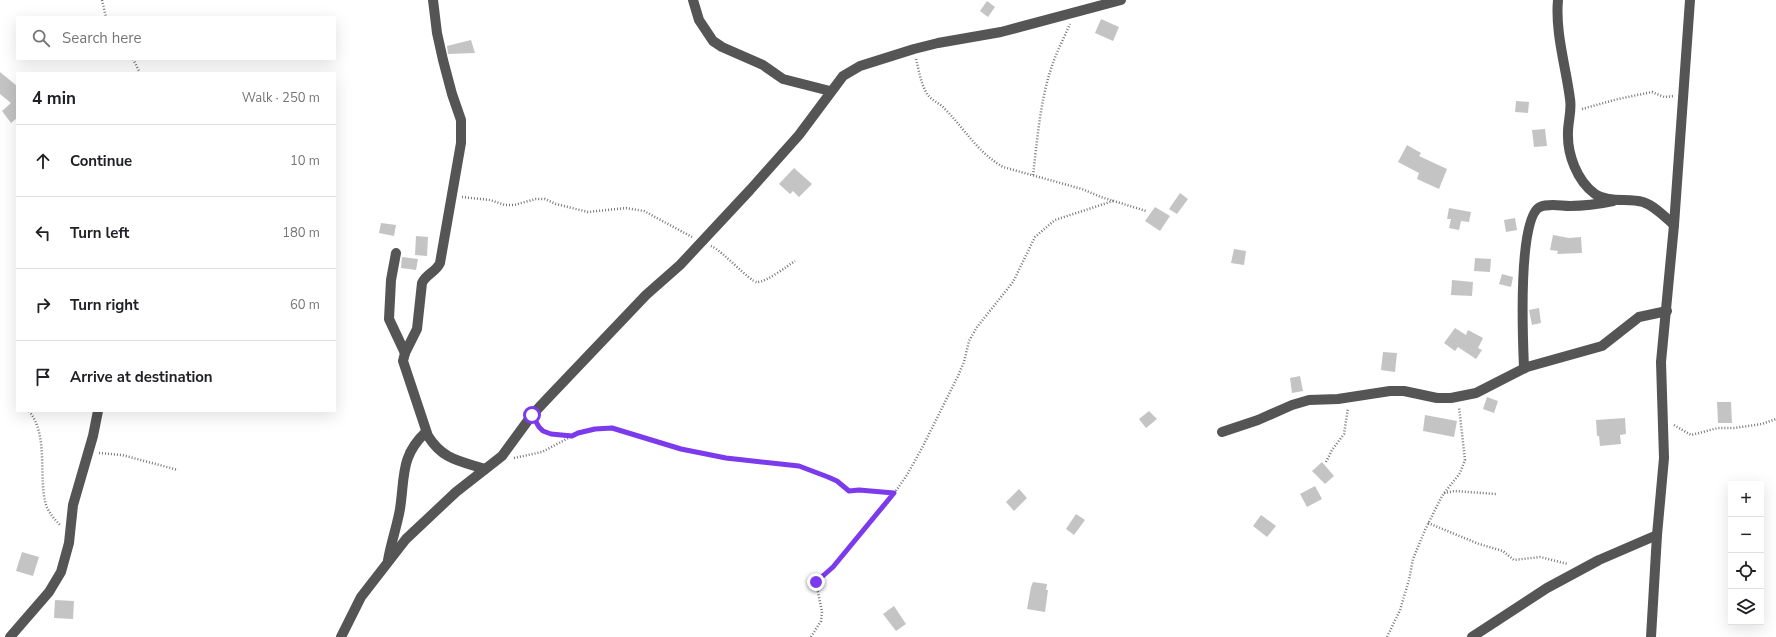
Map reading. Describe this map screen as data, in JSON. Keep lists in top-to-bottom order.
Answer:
{
  "page": {
    "search": "Search here",
    "heading": ["4 min", "Walk · 250 m"],
    "list": [
      ["Continue", "10 m"],
      ["Turn left", "180 m"],
      ["Turn right", "60 m"],
      "Arrive at destination"
    ],
    "map_buttons": ["+", "−"]
  }
}
